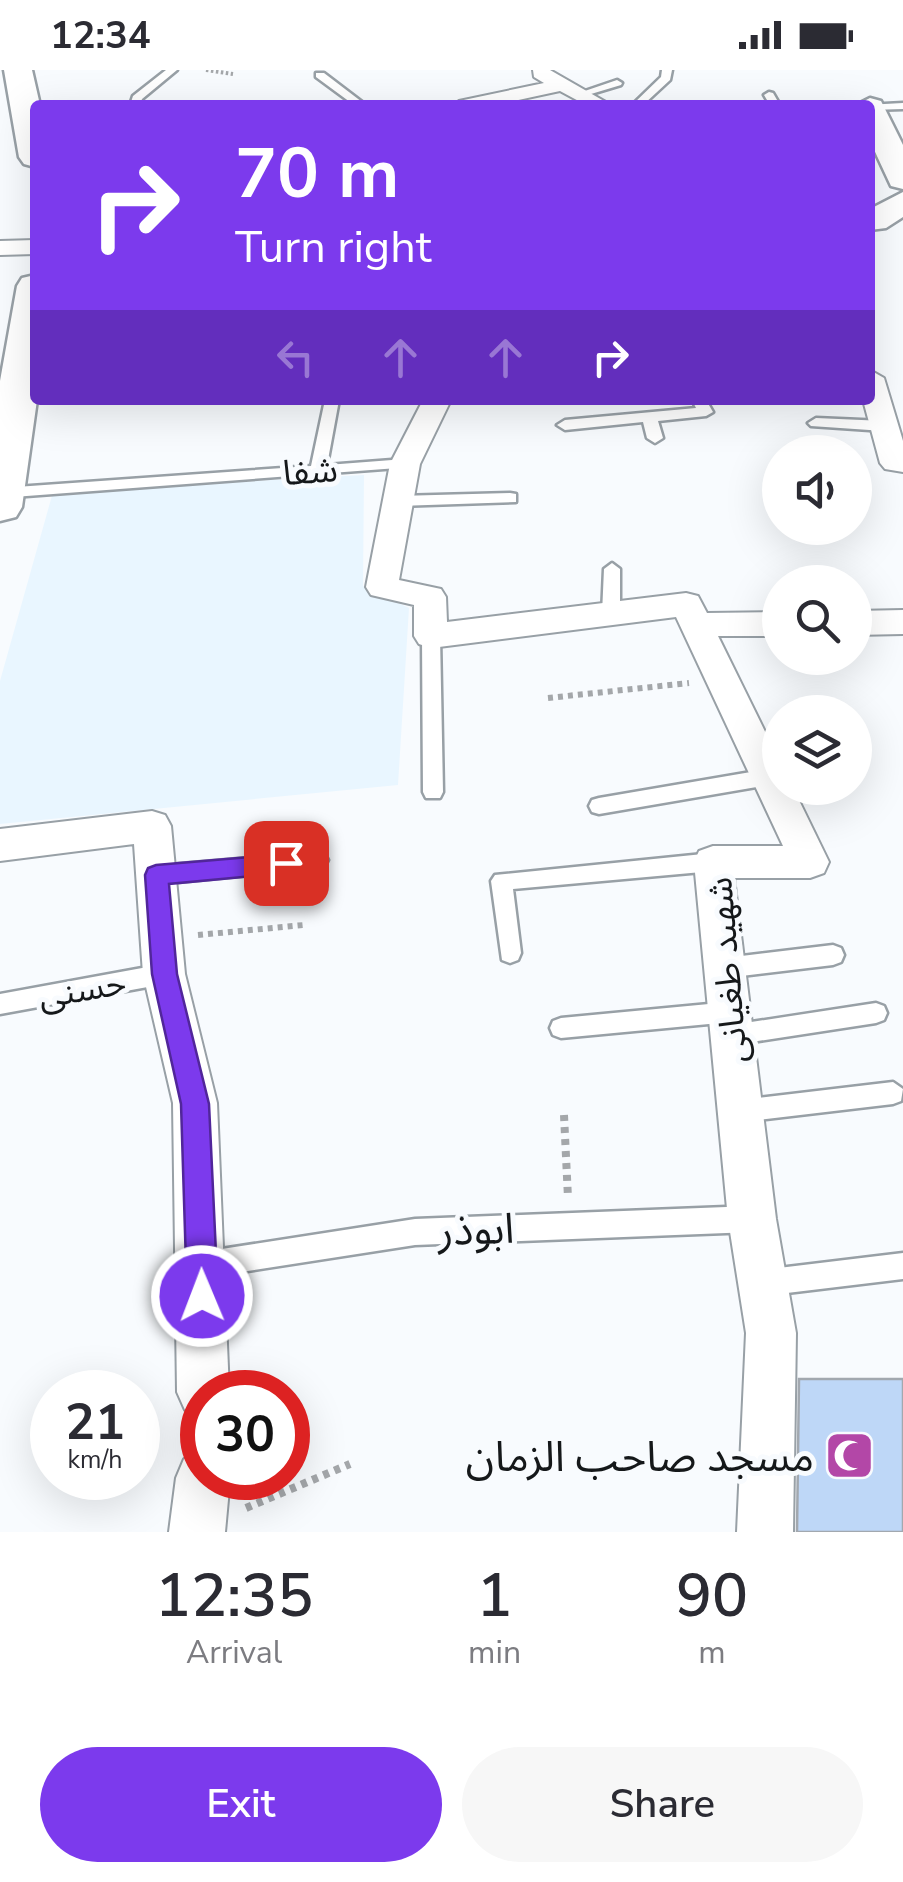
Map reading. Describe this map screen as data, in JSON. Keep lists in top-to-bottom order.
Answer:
{
  "streets": {
    "street": ["شهید طغیانی"],
    "lane": ["شفا", "حسنی", "ابوذر"]
  },
  "crossings": [
    ["شهید طغیانی", "ابوذر"]
  ],
  "places": {
    "mosque": ["مسجد صاحب الزمان"]
  },
  "page": {
    "status": "12:34",
    "turn": ["70 m", "Turn right"],
    "speed": "21 km/h",
    "limit": "30",
    "eta": [
      "12:35",
      "Arrival",
      "1",
      "min",
      "90",
      "m"
    ],
    "buttons": ["Exit", "Share"]
  }
}
